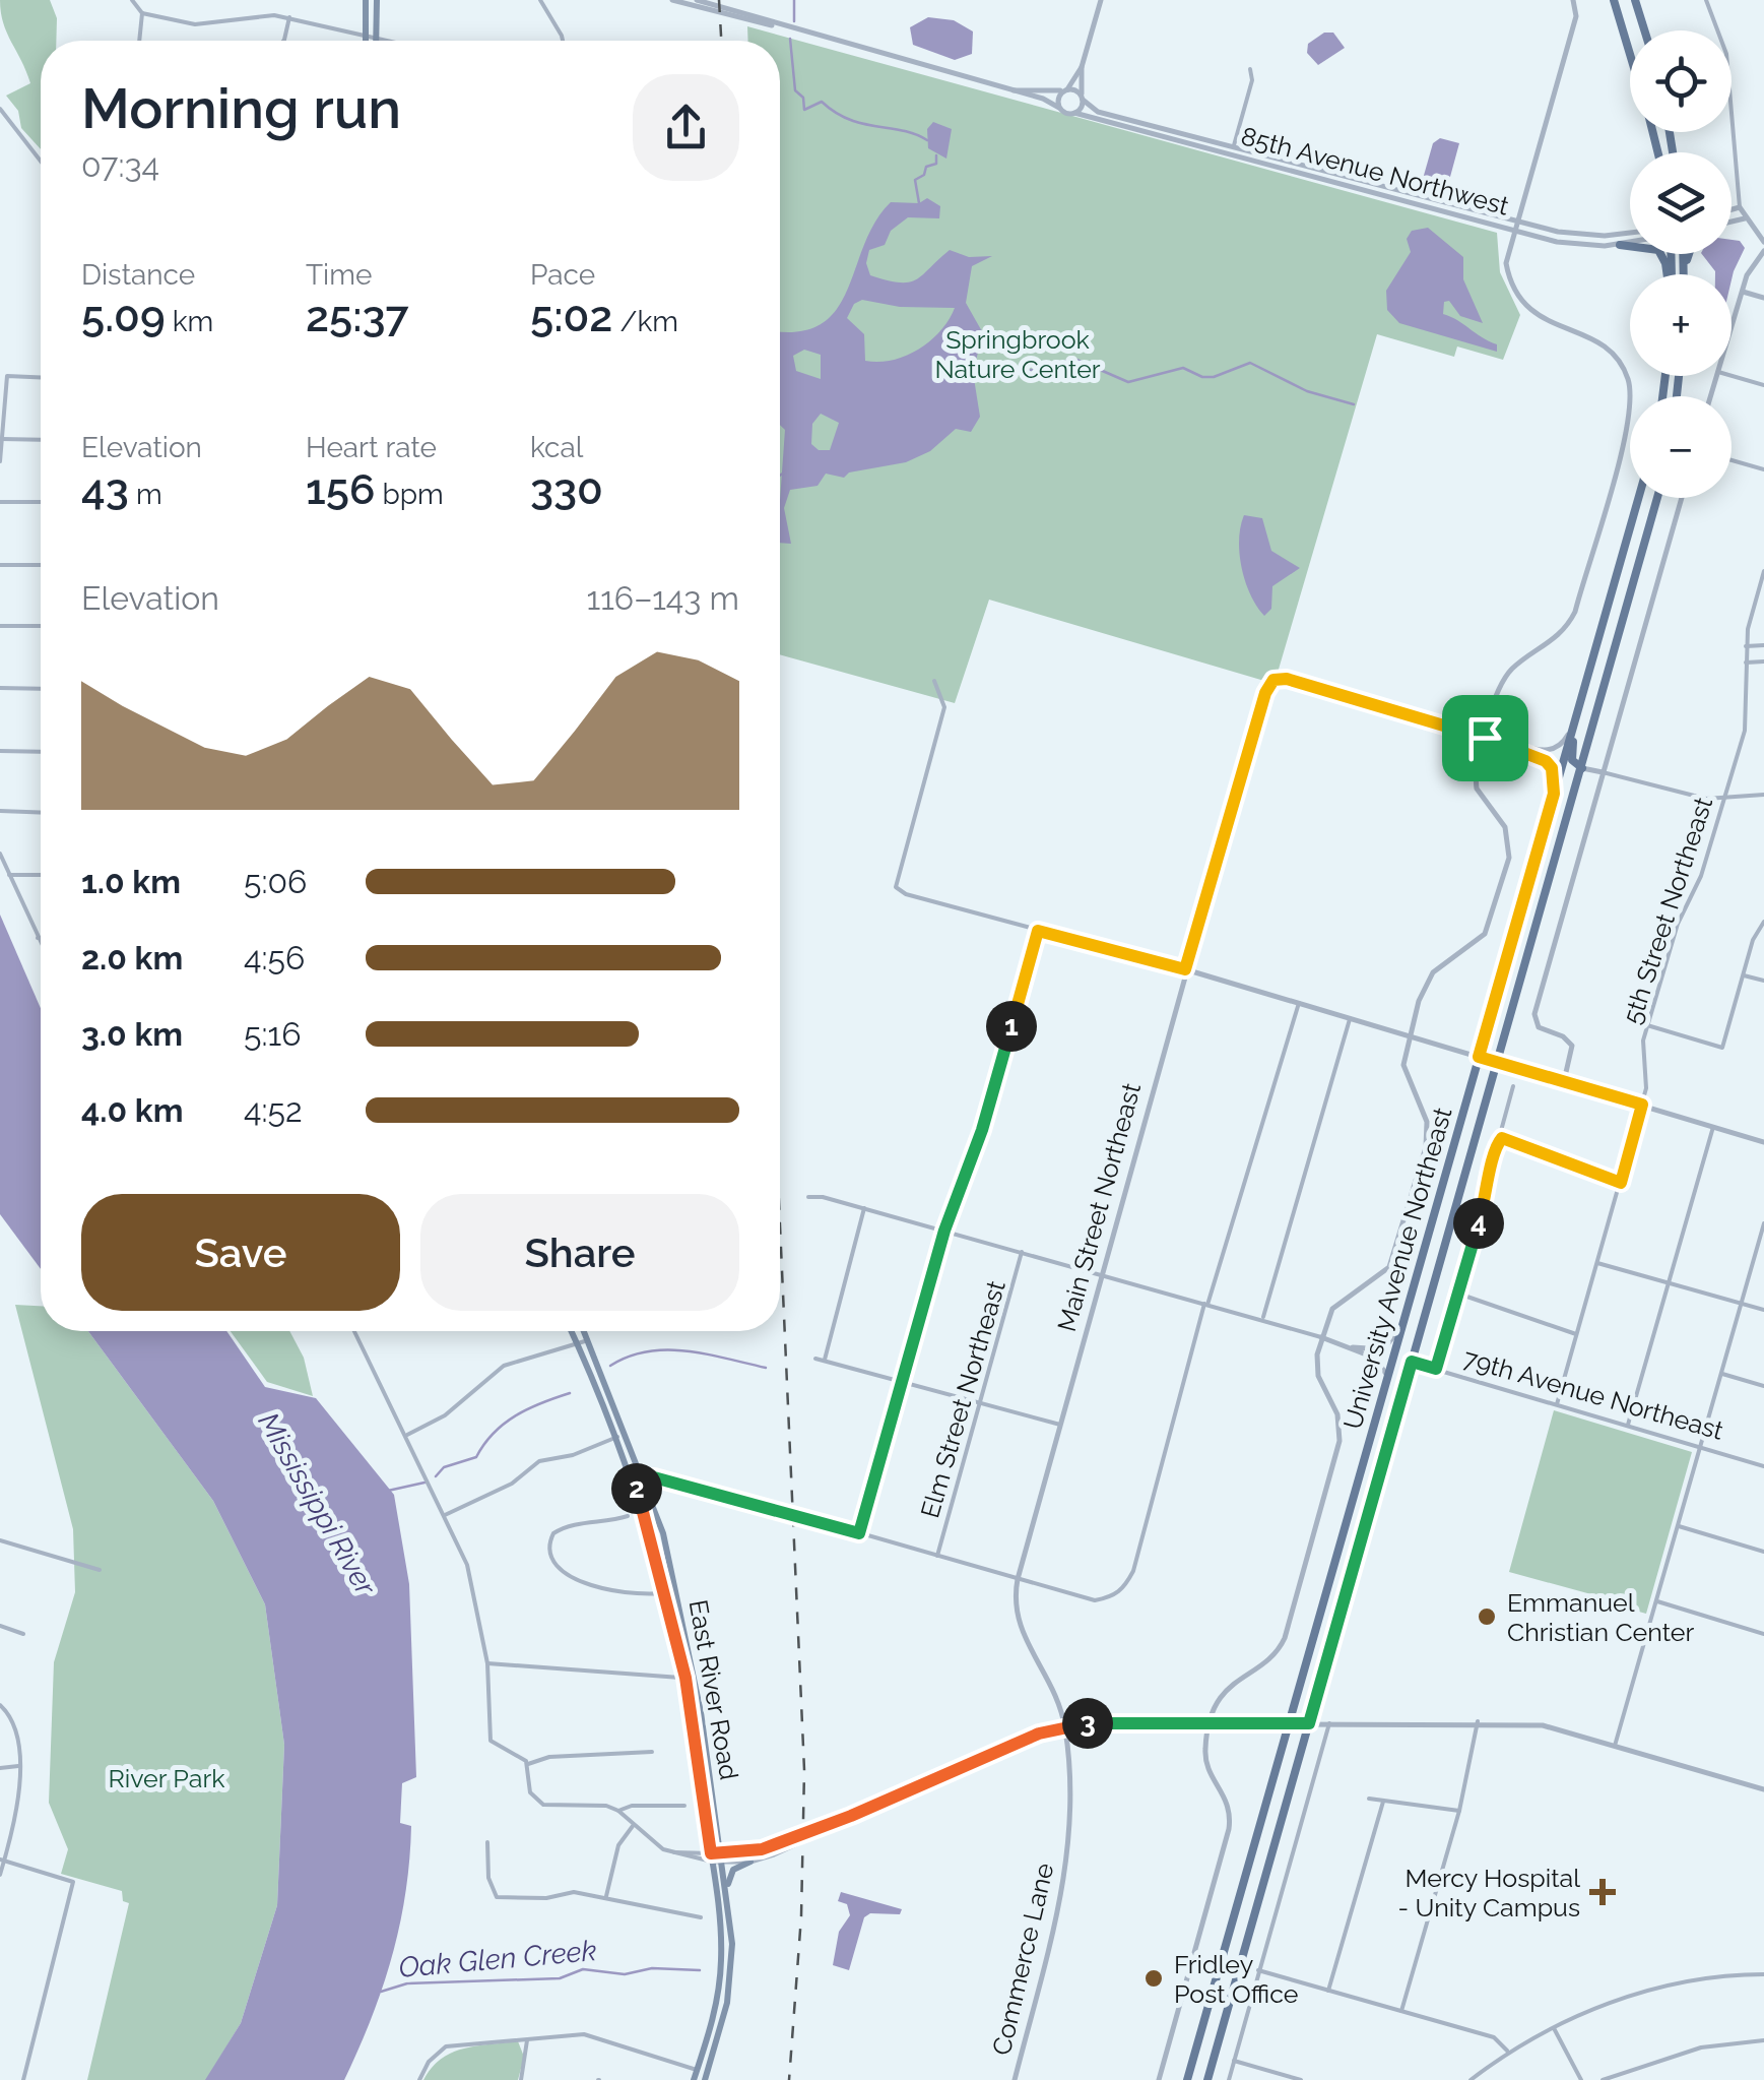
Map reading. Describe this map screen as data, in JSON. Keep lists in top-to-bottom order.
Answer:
{
  "streets": {
    "main road": ["University Avenue Northeast", "East River Road"],
    "street": [
      "85th Avenue Northwest",
      "5th Street Northeast",
      "Main Street Northeast",
      "79th Avenue Northeast",
      "Elm Street Northeast",
      "Commerce Lane"
    ]
  },
  "crossings": [
    ["5th Street Northeast", "79th Avenue Northeast"],
    ["Main Street Northeast", "Commerce Lane"],
    ["University Avenue Northeast", "79th Avenue Northeast"]
  ],
  "water": ["Mississippi River", "Oak Glen Creek"],
  "parks": ["Springbrook Nature Center", "River Park"],
  "places": {
    "other": ["Emmanuel Christian Center", "Fridley Post Office"],
    "health": ["Mercy Hospital - Unity Campus"]
  },
  "page": {
    "map_buttons": ["+", "−"],
    "heading": ["Morning run", "07:34"],
    "stats": [
      ["Distance", "5.09 km"],
      ["Time", "25:37"],
      ["Pace", "5:02 /km"],
      ["Elevation", "43 m"],
      ["Heart rate", "156 bpm"],
      ["kcal", "330"]
    ],
    "chart": ["Elevation", "116–143 m"],
    "list": [
      {
        "name": "1.0 km",
        "note": "5:06"
      },
      {
        "name": "2.0 km",
        "note": "4:56"
      },
      {
        "name": "3.0 km",
        "note": "5:16"
      },
      {
        "name": "4.0 km",
        "note": "4:52"
      }
    ],
    "pins": [
      "1",
      "4",
      "2",
      "3"
    ],
    "buttons": ["Save", "Share"]
  }
}
